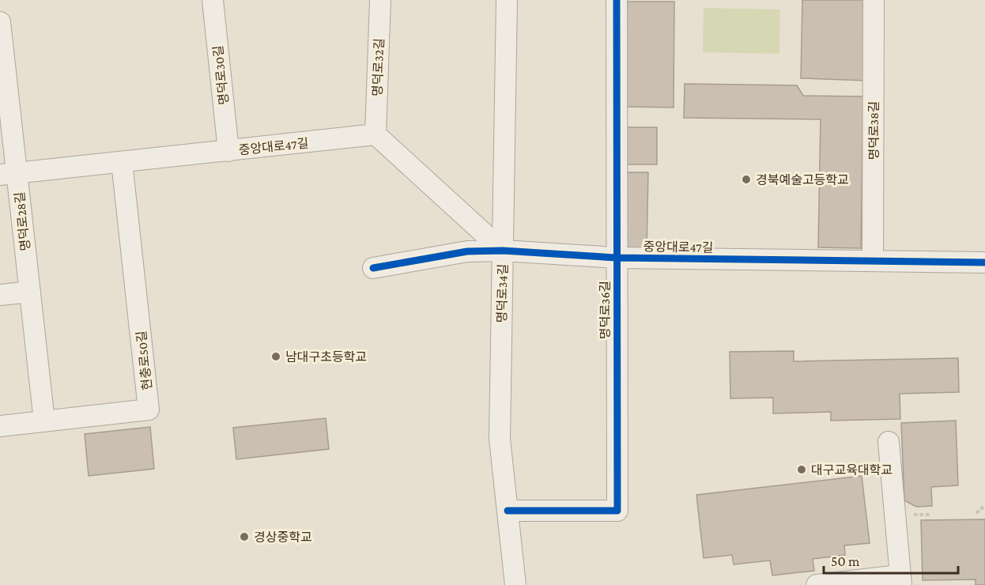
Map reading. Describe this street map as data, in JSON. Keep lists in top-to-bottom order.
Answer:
{
  "streets": {
    "street": [
      "명덕로32길",
      "명덕로30길",
      "명덕로38길",
      "중앙대로47길",
      "명덕로28길",
      "명덕로34길",
      "명덕로36길",
      "현충로50길"
    ]
  },
  "crossings": [
    ["명덕로32길", "중앙대로47길"],
    ["명덕로30길", "중앙대로47길"],
    ["명덕로38길", "중앙대로47길"],
    ["중앙대로47길", "명덕로28길"],
    ["중앙대로47길", "명덕로34길"],
    ["중앙대로47길", "명덕로36길"],
    ["중앙대로47길", "현충로50길"],
    ["명덕로28길", "현충로50길"],
    ["명덕로34길", "명덕로36길"]
  ],
  "places": [
    "경북예술고등학교",
    "남대구초등학교",
    "대구교육대학교",
    "경상중학교"
  ],
  "scale_bar": "50 m"
}
